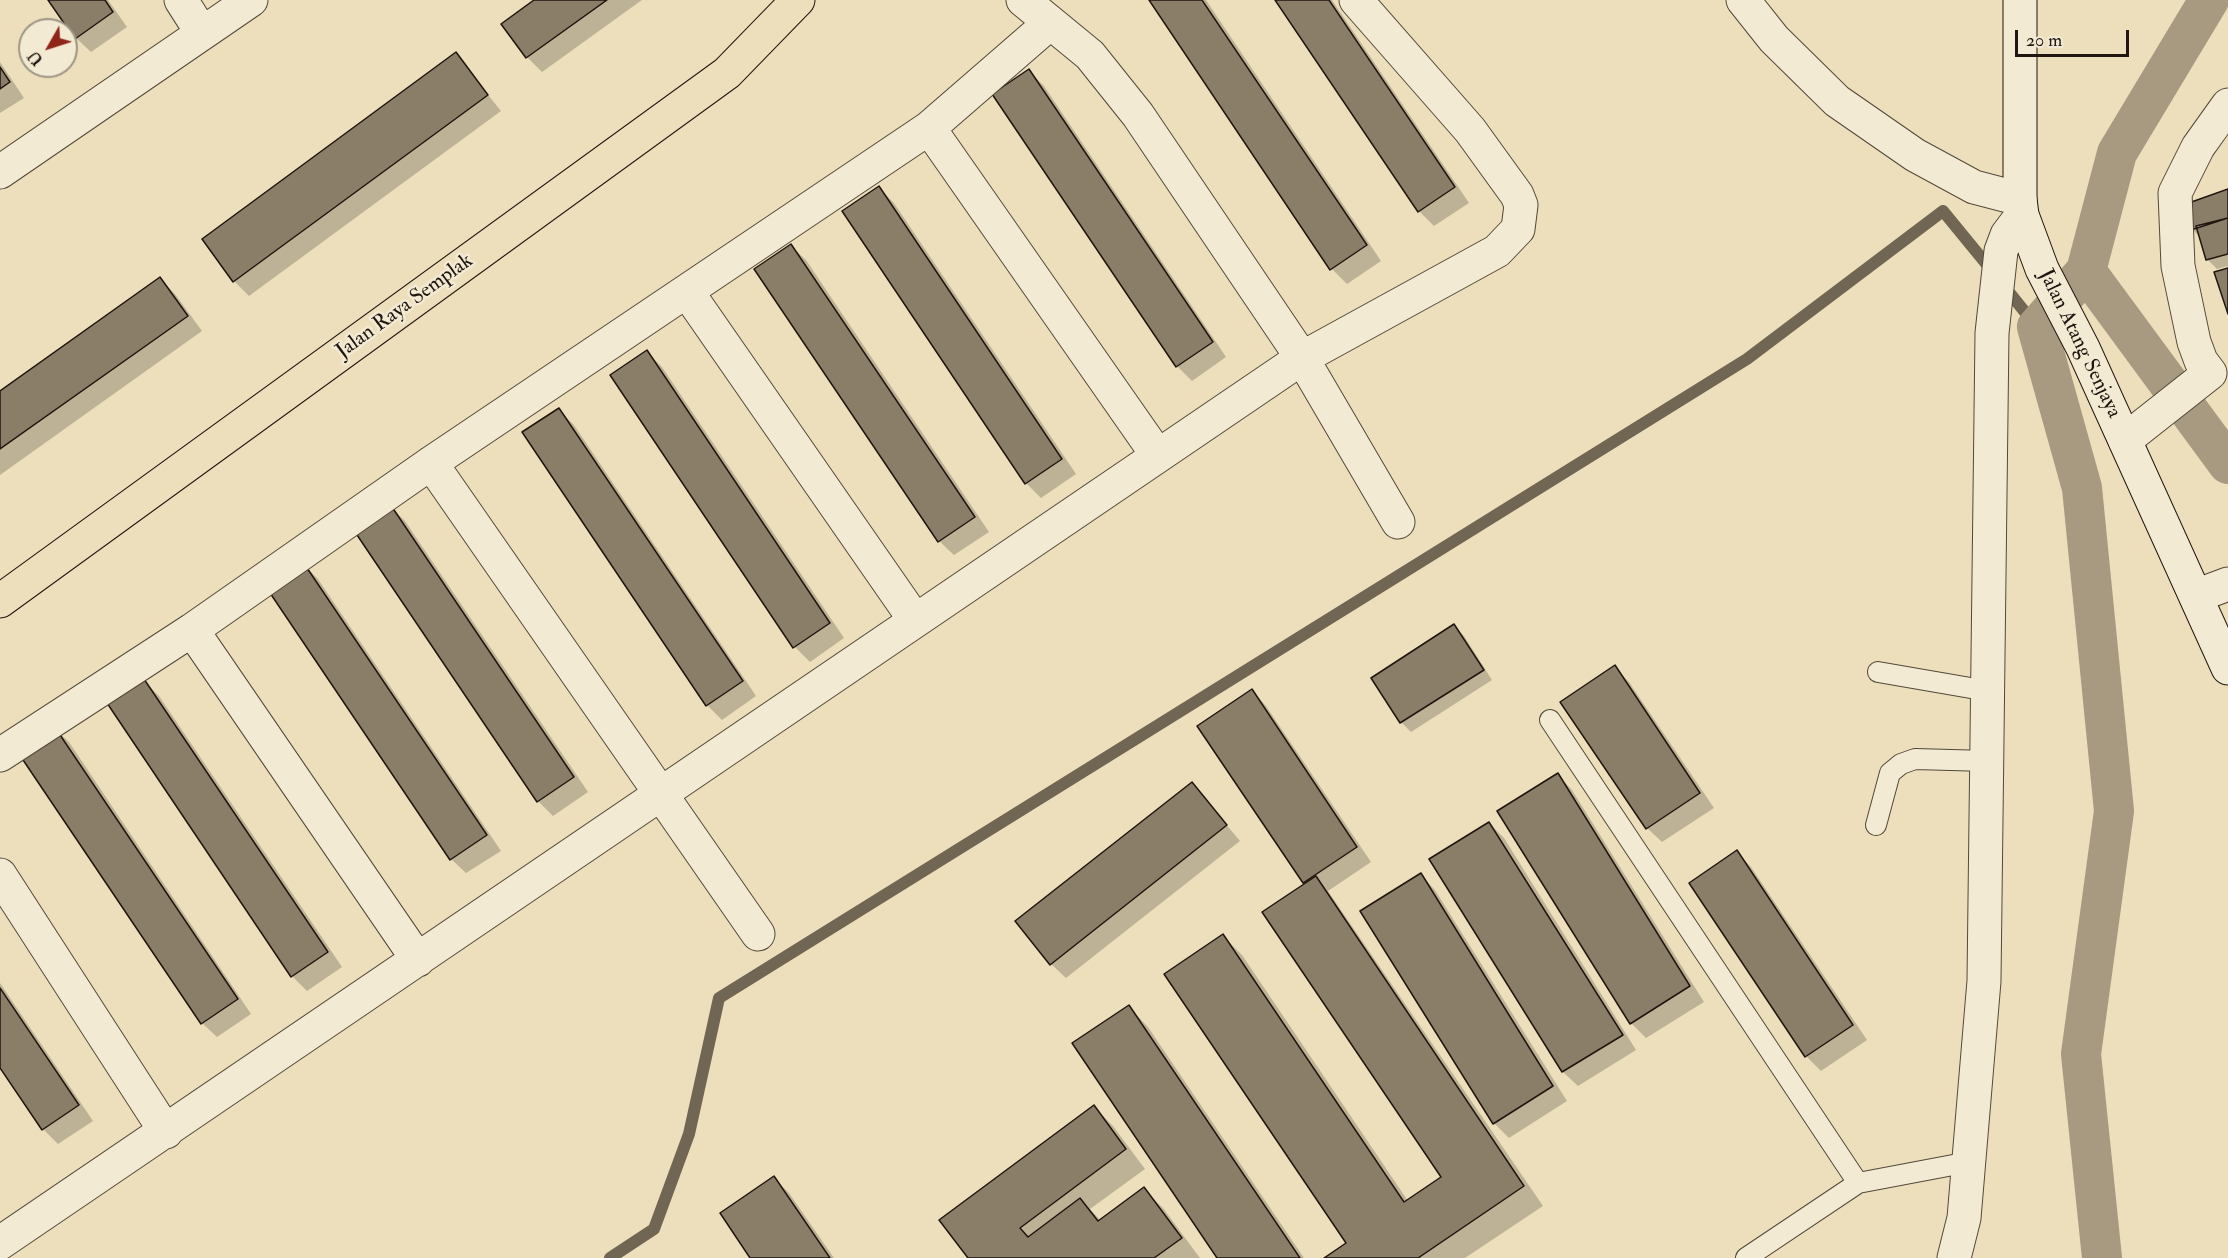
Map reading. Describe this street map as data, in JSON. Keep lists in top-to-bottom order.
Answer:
{
  "streets": {
    "main road": ["Jalan Raya Semplak"],
    "street": ["Jalan Atang Senjaya"]
  },
  "scale_bar": "20 m",
  "north": "bottom left"
}
